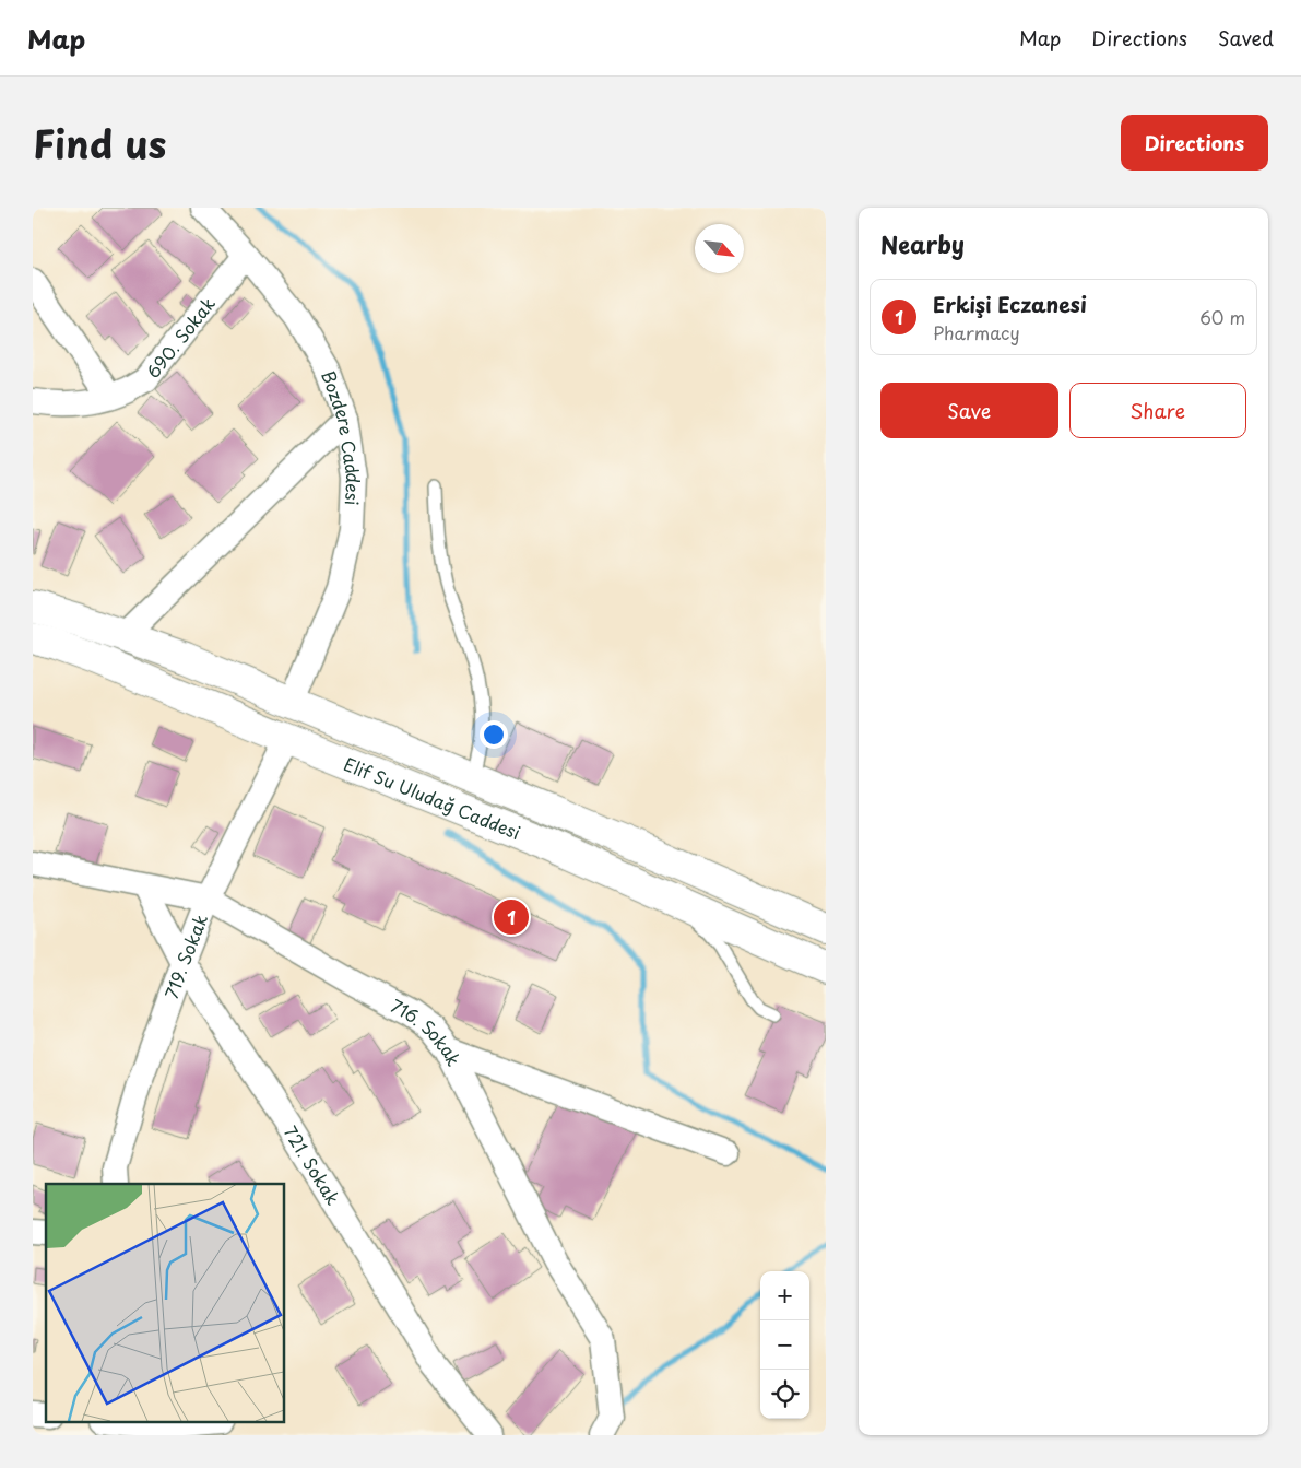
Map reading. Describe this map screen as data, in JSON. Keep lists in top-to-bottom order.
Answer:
{
  "streets": {
    "main road": ["Elif Su Uludağ Caddesi"],
    "street": [
      "690. Sokak",
      "Bozdere Caddesi",
      "719. Sokak",
      "716. Sokak",
      "721. Sokak"
    ]
  },
  "crossings": [
    ["690. Sokak", "Bozdere Caddesi"],
    ["Bozdere Caddesi", "Elif Su Uludağ Caddesi"],
    ["Elif Su Uludağ Caddesi", "719. Sokak"],
    ["719. Sokak", "716. Sokak"],
    ["719. Sokak", "721. Sokak"],
    ["716. Sokak", "721. Sokak"]
  ],
  "north": "bottom right",
  "page": {
    "header": "Map",
    "nav": ["Map", "Directions", "Saved"],
    "title": "Find us",
    "buttons": [
      "Directions",
      ["Save", "Share"]
    ],
    "heading": "Nearby",
    "list": [
      {
        "mark": "1",
        "name": "Erkişi Eczanesi",
        "note": "Pharmacy",
        "value": "60 m"
      }
    ],
    "pins": "1",
    "map_buttons": ["+", "−"]
  }
}
